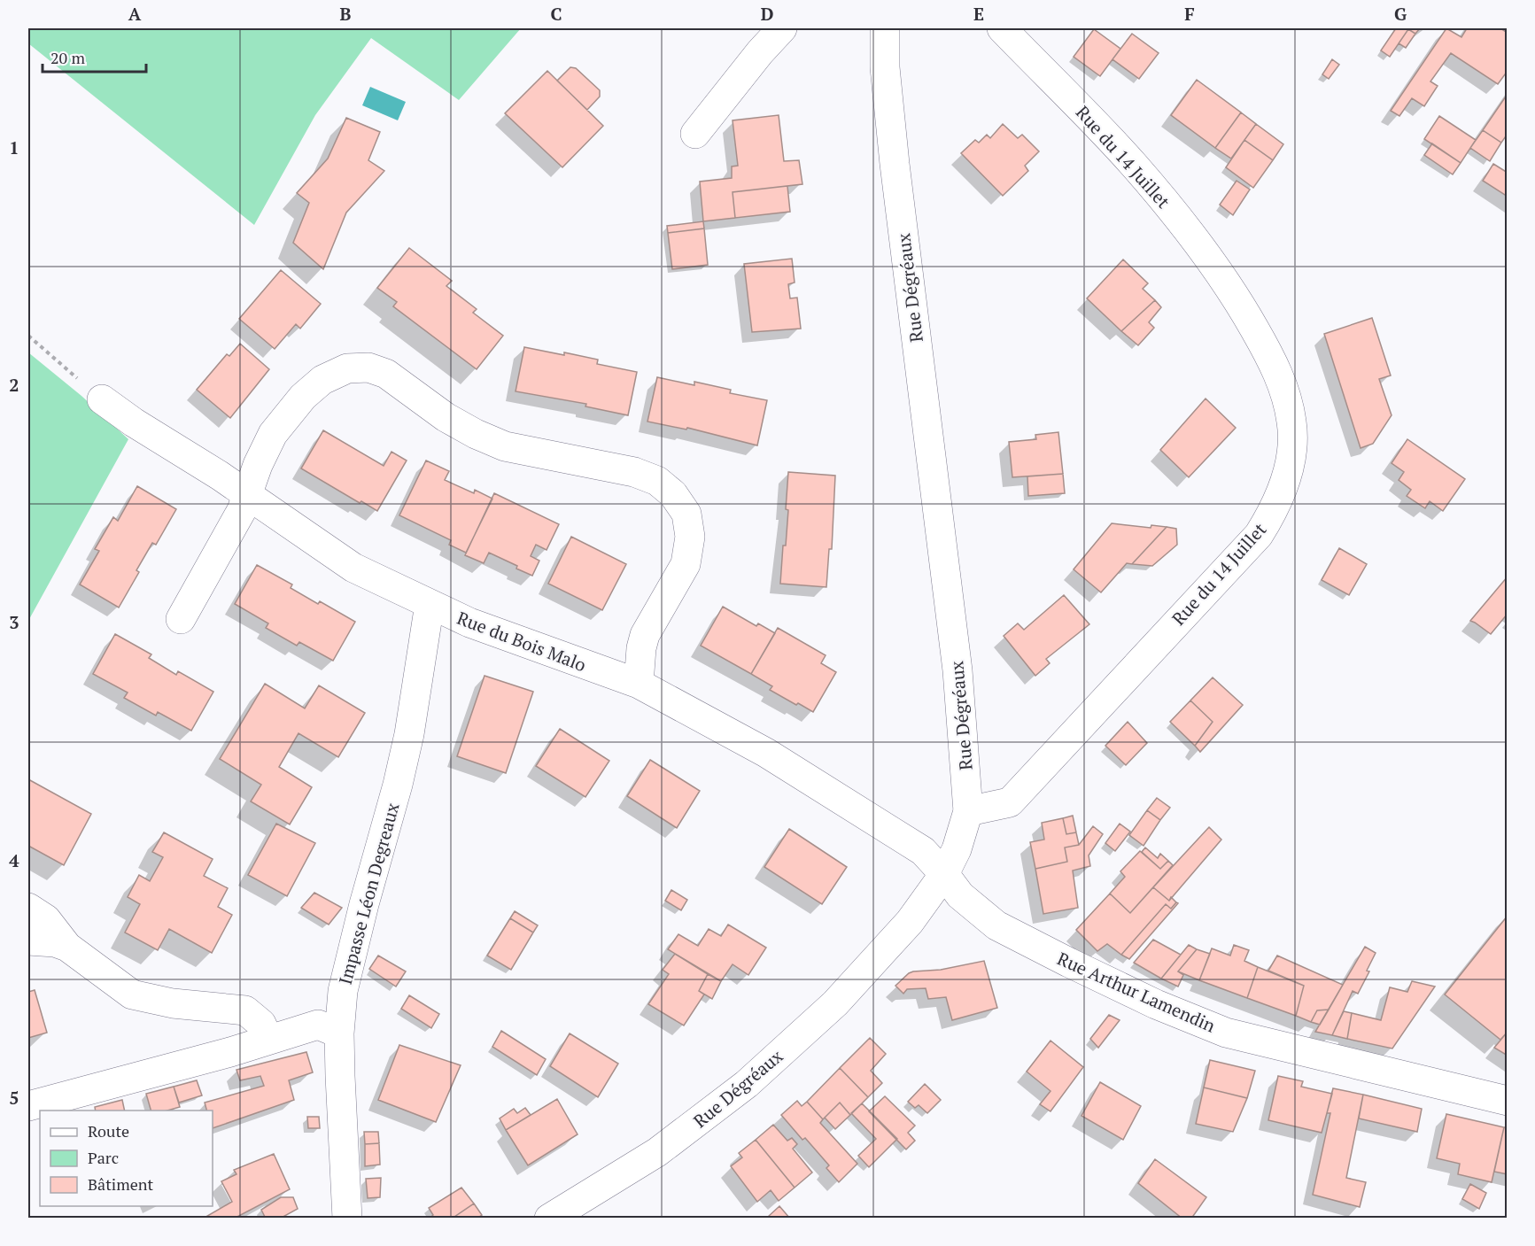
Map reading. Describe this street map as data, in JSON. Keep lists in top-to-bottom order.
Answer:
{
  "streets": {
    "street": [
      "Rue du 14 Juillet",
      "Rue Dégréaux",
      "Rue du Bois Malo",
      "Impasse Léon Degreaux",
      "Rue Arthur Lamendin"
    ]
  },
  "crossings": [
    ["Rue du 14 Juillet", "Rue Dégréaux"],
    ["Rue Dégréaux", "Rue du Bois Malo"],
    ["Rue Dégréaux", "Rue Arthur Lamendin"],
    ["Rue du Bois Malo", "Impasse Léon Degreaux"],
    ["Rue du Bois Malo", "Rue Arthur Lamendin"]
  ],
  "legend": ["Route", "Parc", "Bâtiment"],
  "scale_bar": "20 m",
  "grid": {
    "columns": [
      "A",
      "B",
      "C",
      "D",
      "E",
      "F",
      "G"
    ],
    "rows": [
      "1",
      "2",
      "3",
      "4",
      "5"
    ]
  }
}
